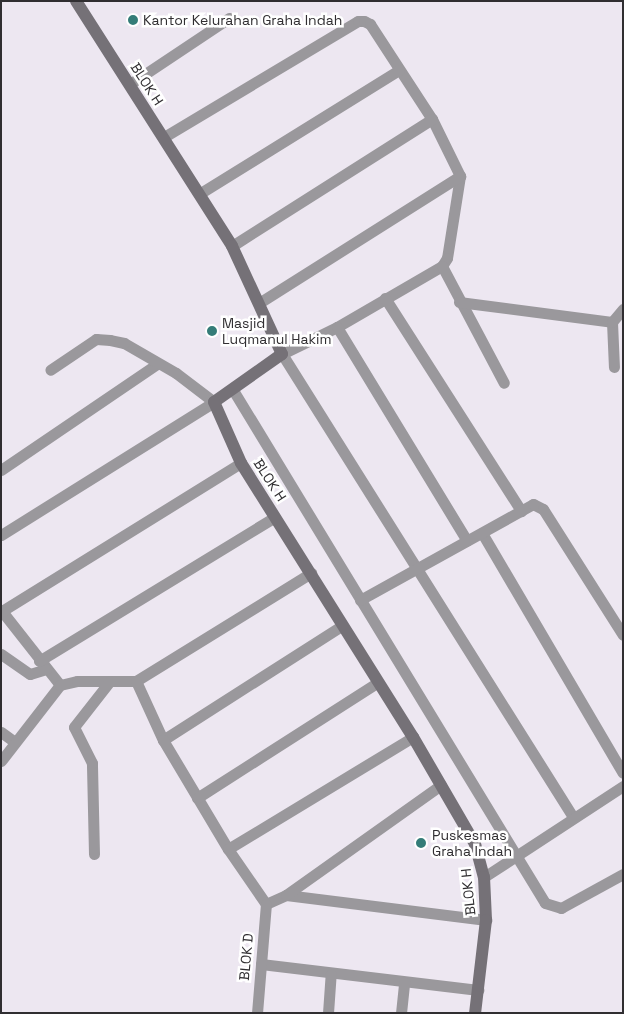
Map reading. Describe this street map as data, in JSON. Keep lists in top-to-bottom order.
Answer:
{
  "streets": {
    "street": ["BLOK H", "BLOK D"]
  },
  "places": ["Kantor Kelurahan Graha Indah", "Masjid Luqmanul Hakim", "Puskesmas Graha Indah"]
}
